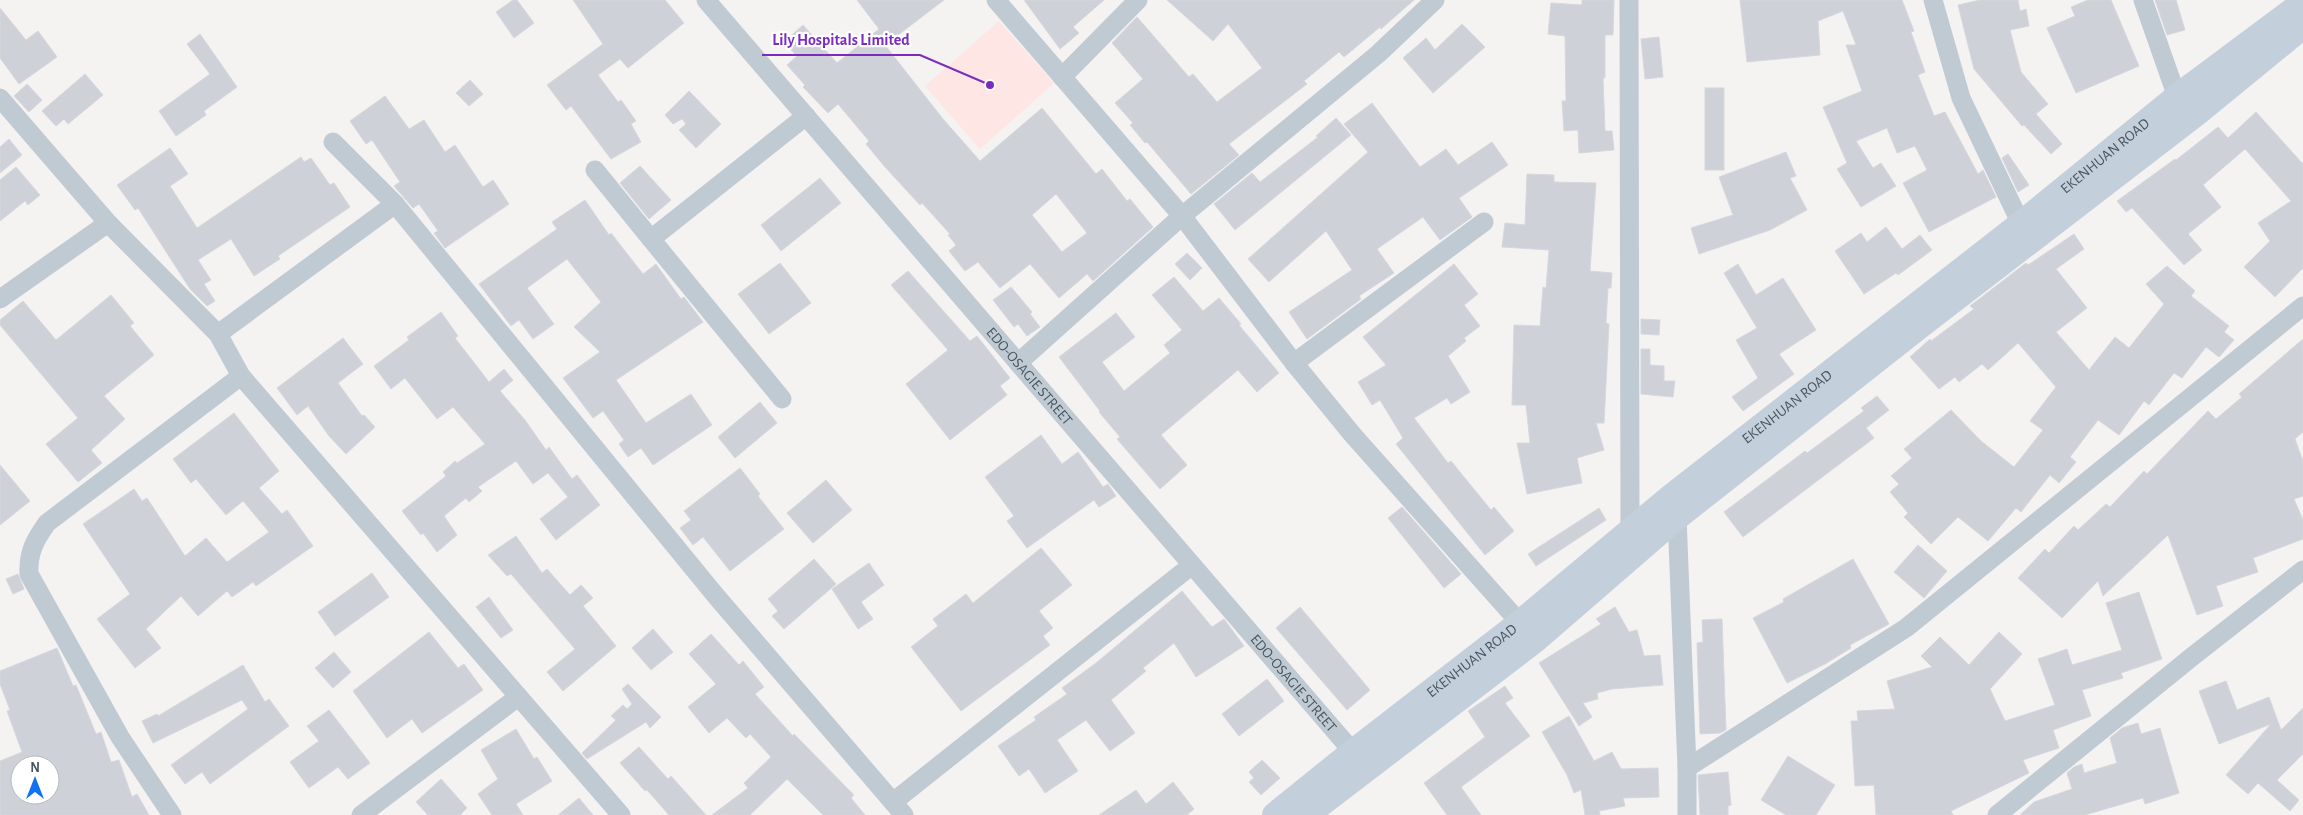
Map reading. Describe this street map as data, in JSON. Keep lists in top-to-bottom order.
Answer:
{
  "streets": {
    "main road": ["EKENHUAN ROAD"],
    "street": ["EDO-OSAGIE STREET"]
  },
  "crossings": [
    ["EKENHUAN ROAD", "EDO-OSAGIE STREET"]
  ],
  "places": ["Lily Hospitals Limited"],
  "north": "top"
}
